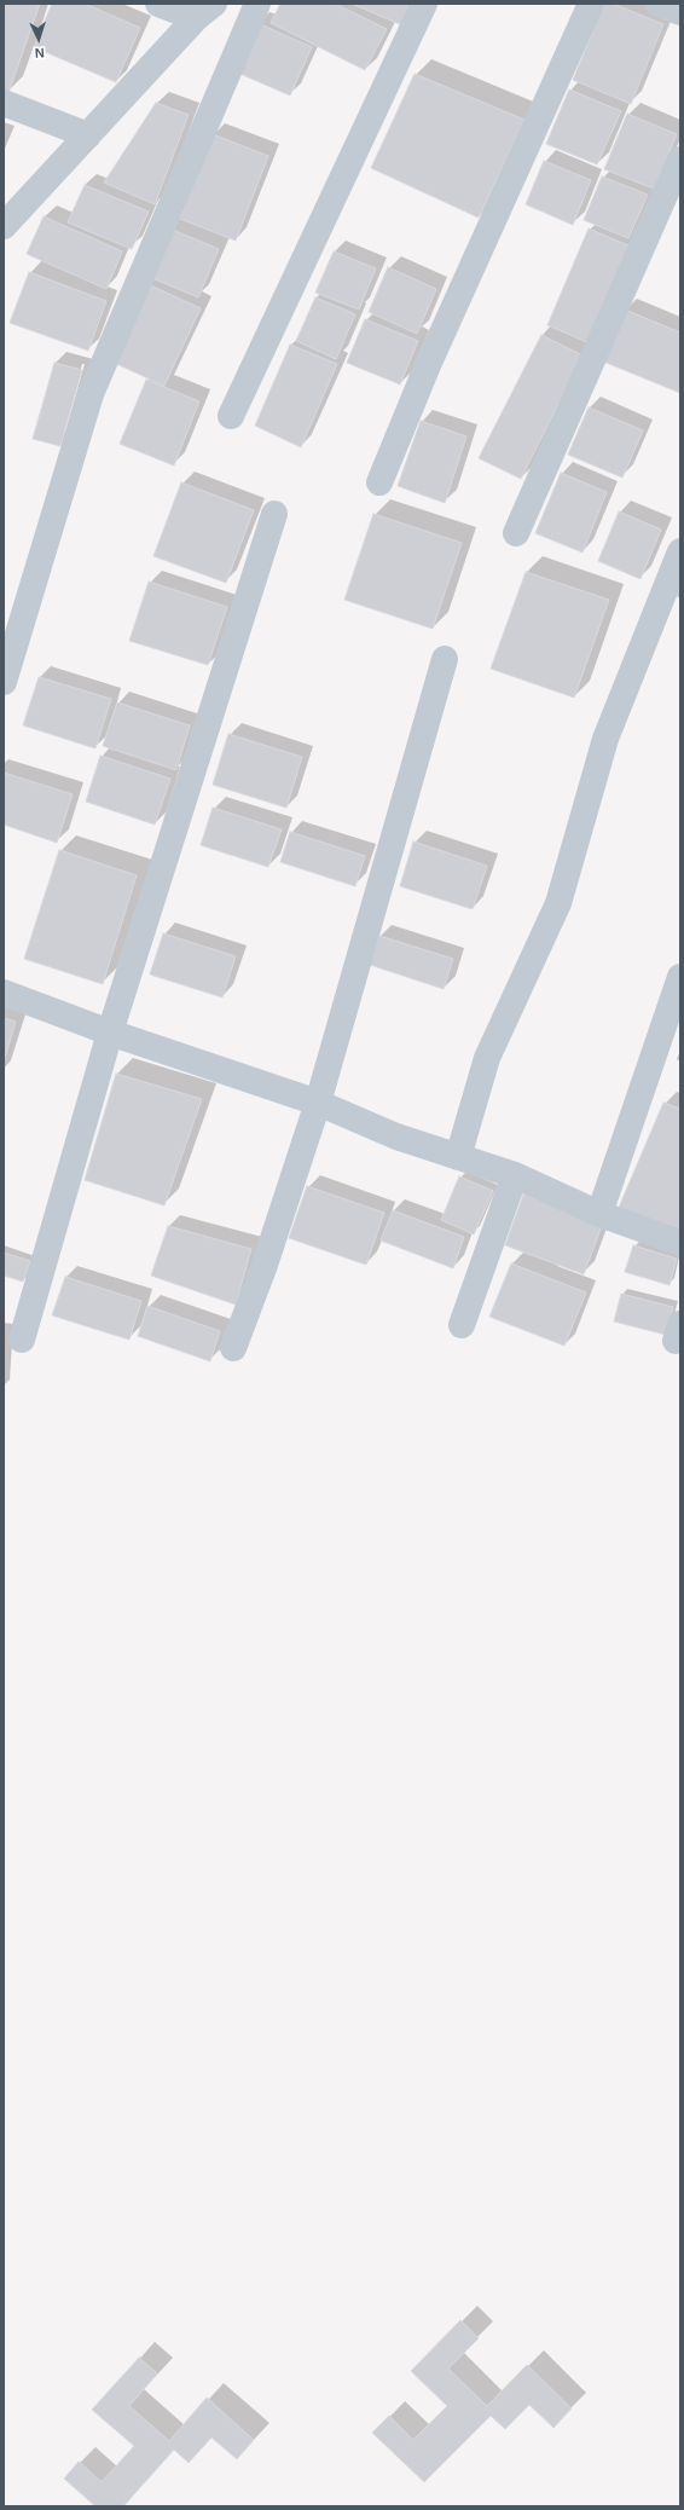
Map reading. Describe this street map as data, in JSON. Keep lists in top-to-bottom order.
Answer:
{
  "north": "bottom"
}
